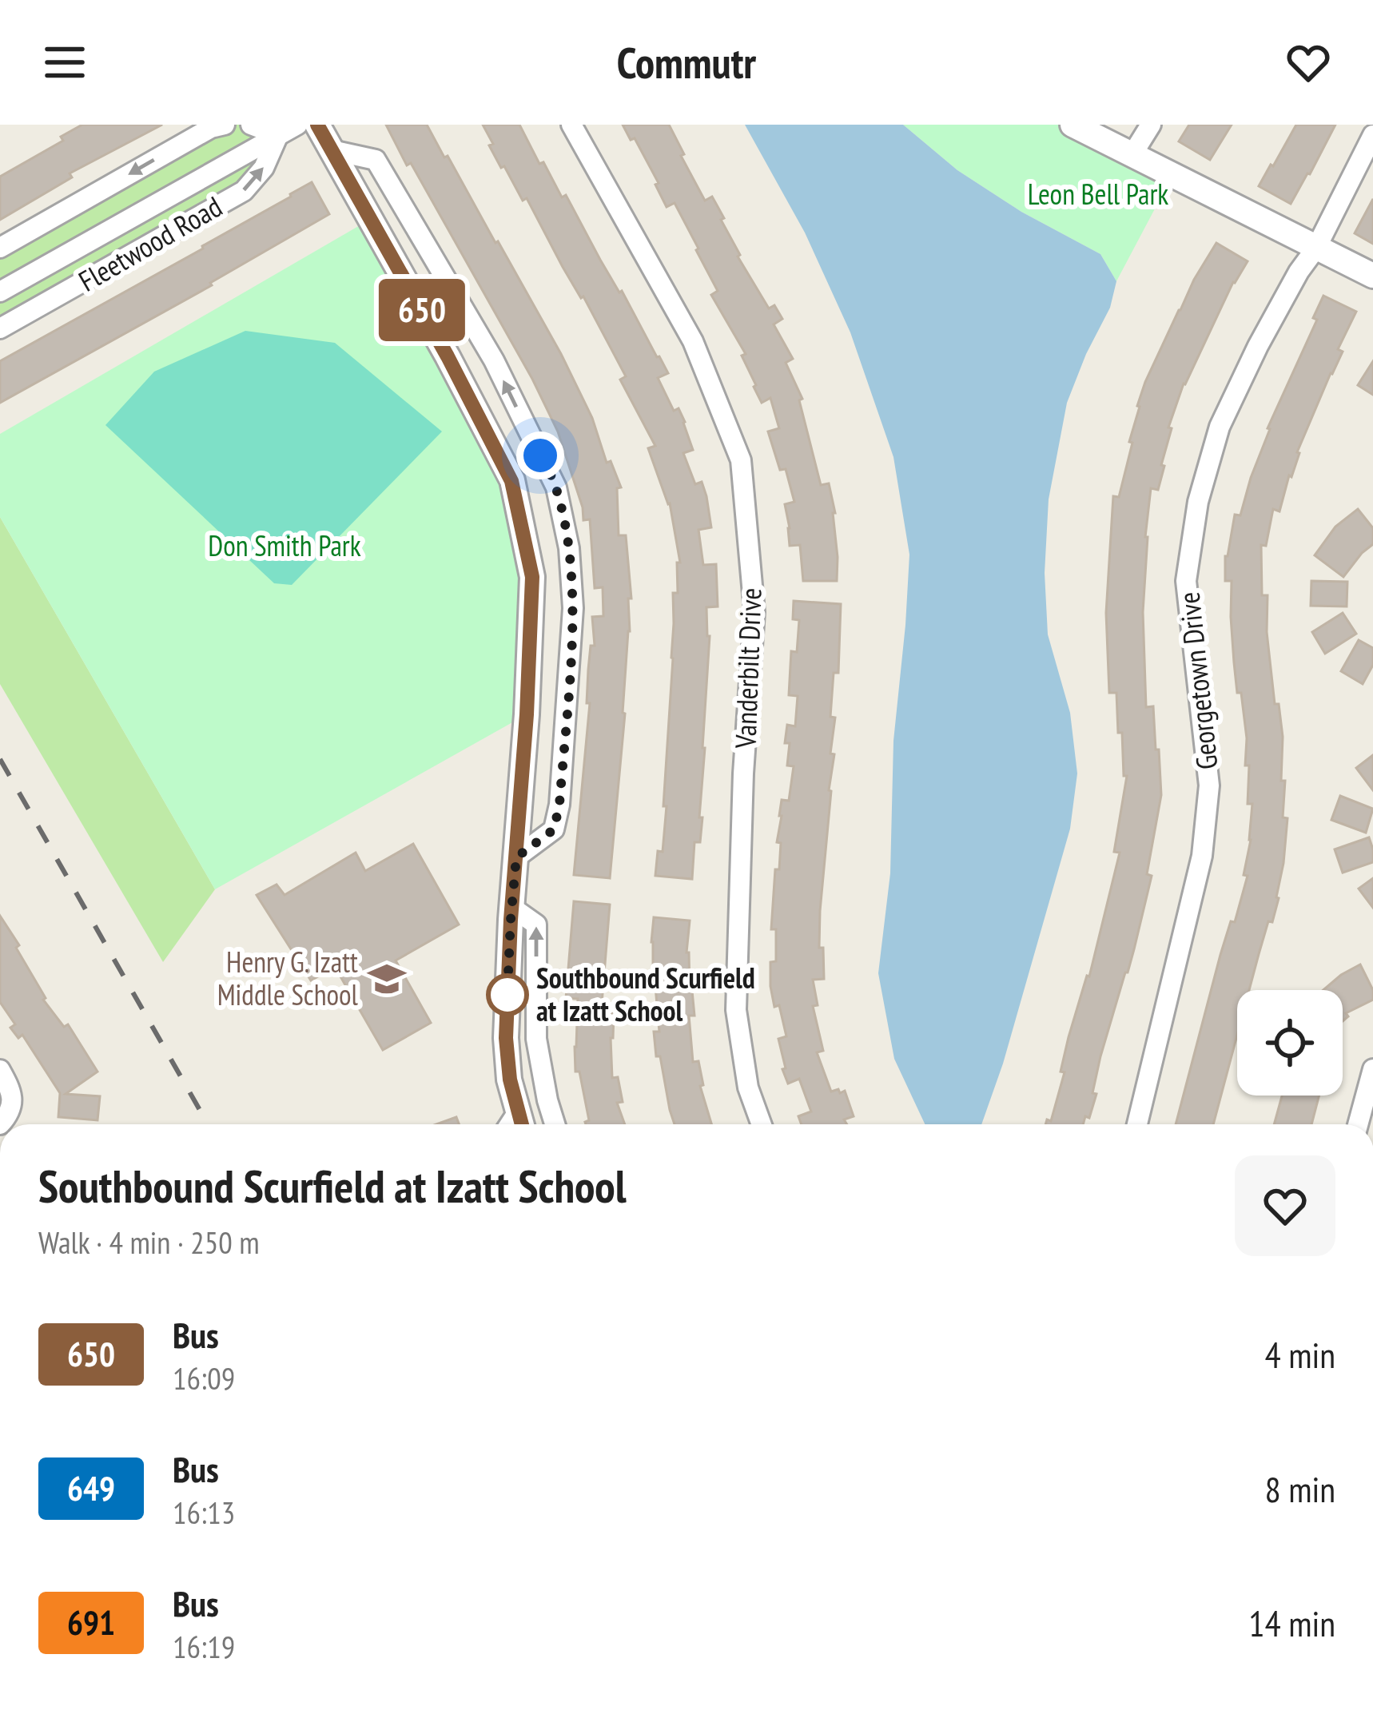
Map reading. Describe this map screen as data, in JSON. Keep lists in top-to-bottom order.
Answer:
{
  "streets": {
    "street": ["Fleetwood Road", "Vanderbilt Drive", "Georgetown Drive"]
  },
  "parks": ["Leon Bell Park", "Don Smith Park"],
  "places": {
    "school or university": ["Henry G. Izatt Middle School"],
    "other": ["Southbound Scurfield at Izatt School"]
  },
  "lines": ["bus line 650"],
  "page": {
    "header": "Commutr",
    "on_map": "650",
    "heading": ["Southbound Scurfield at Izatt School", "Walk · 4 min · 250 m"],
    "list": [
      {
        "mark": "650",
        "name": "Bus",
        "note": "16:09",
        "value": "4 min"
      },
      {
        "mark": "649",
        "name": "Bus",
        "note": "16:13",
        "value": "8 min"
      },
      {
        "mark": "691",
        "name": "Bus",
        "note": "16:19",
        "value": "14 min"
      }
    ]
  }
}
